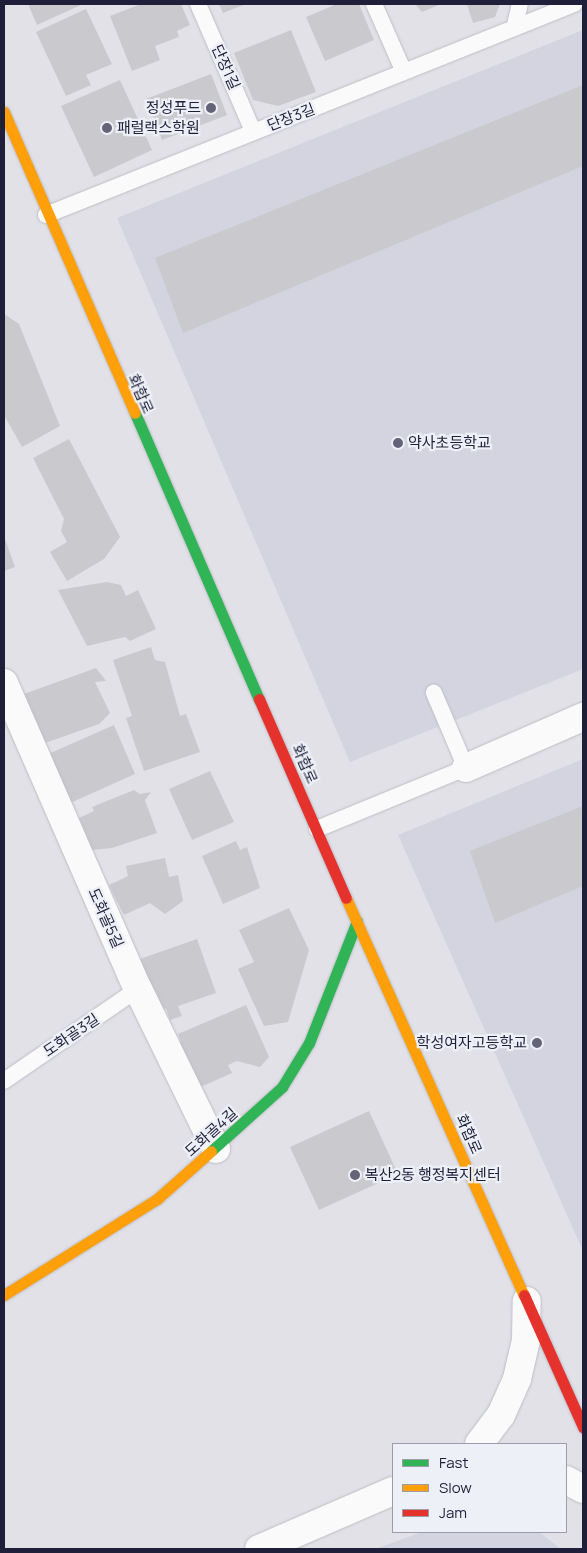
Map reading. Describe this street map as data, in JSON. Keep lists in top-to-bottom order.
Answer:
{
  "streets": {
    "main road": ["화합로", "도화골4길"],
    "street": ["도화골5길"],
    "lane": ["단장1길", "단장3길", "도화골3길"]
  },
  "crossings": [
    ["단장1길", "단장3길"],
    ["단장3길", "화합로"],
    ["화합로", "도화골4길"],
    ["도화골5길", "도화골3길"],
    ["도화골5길", "도화골4길"]
  ],
  "places": [
    "정성푸드",
    "패럴랙스학원",
    "약사초등학교",
    "학성여자고등학교",
    "복산2동 행정복지센터"
  ],
  "legend": ["Fast", "Slow", "Jam"]
}
